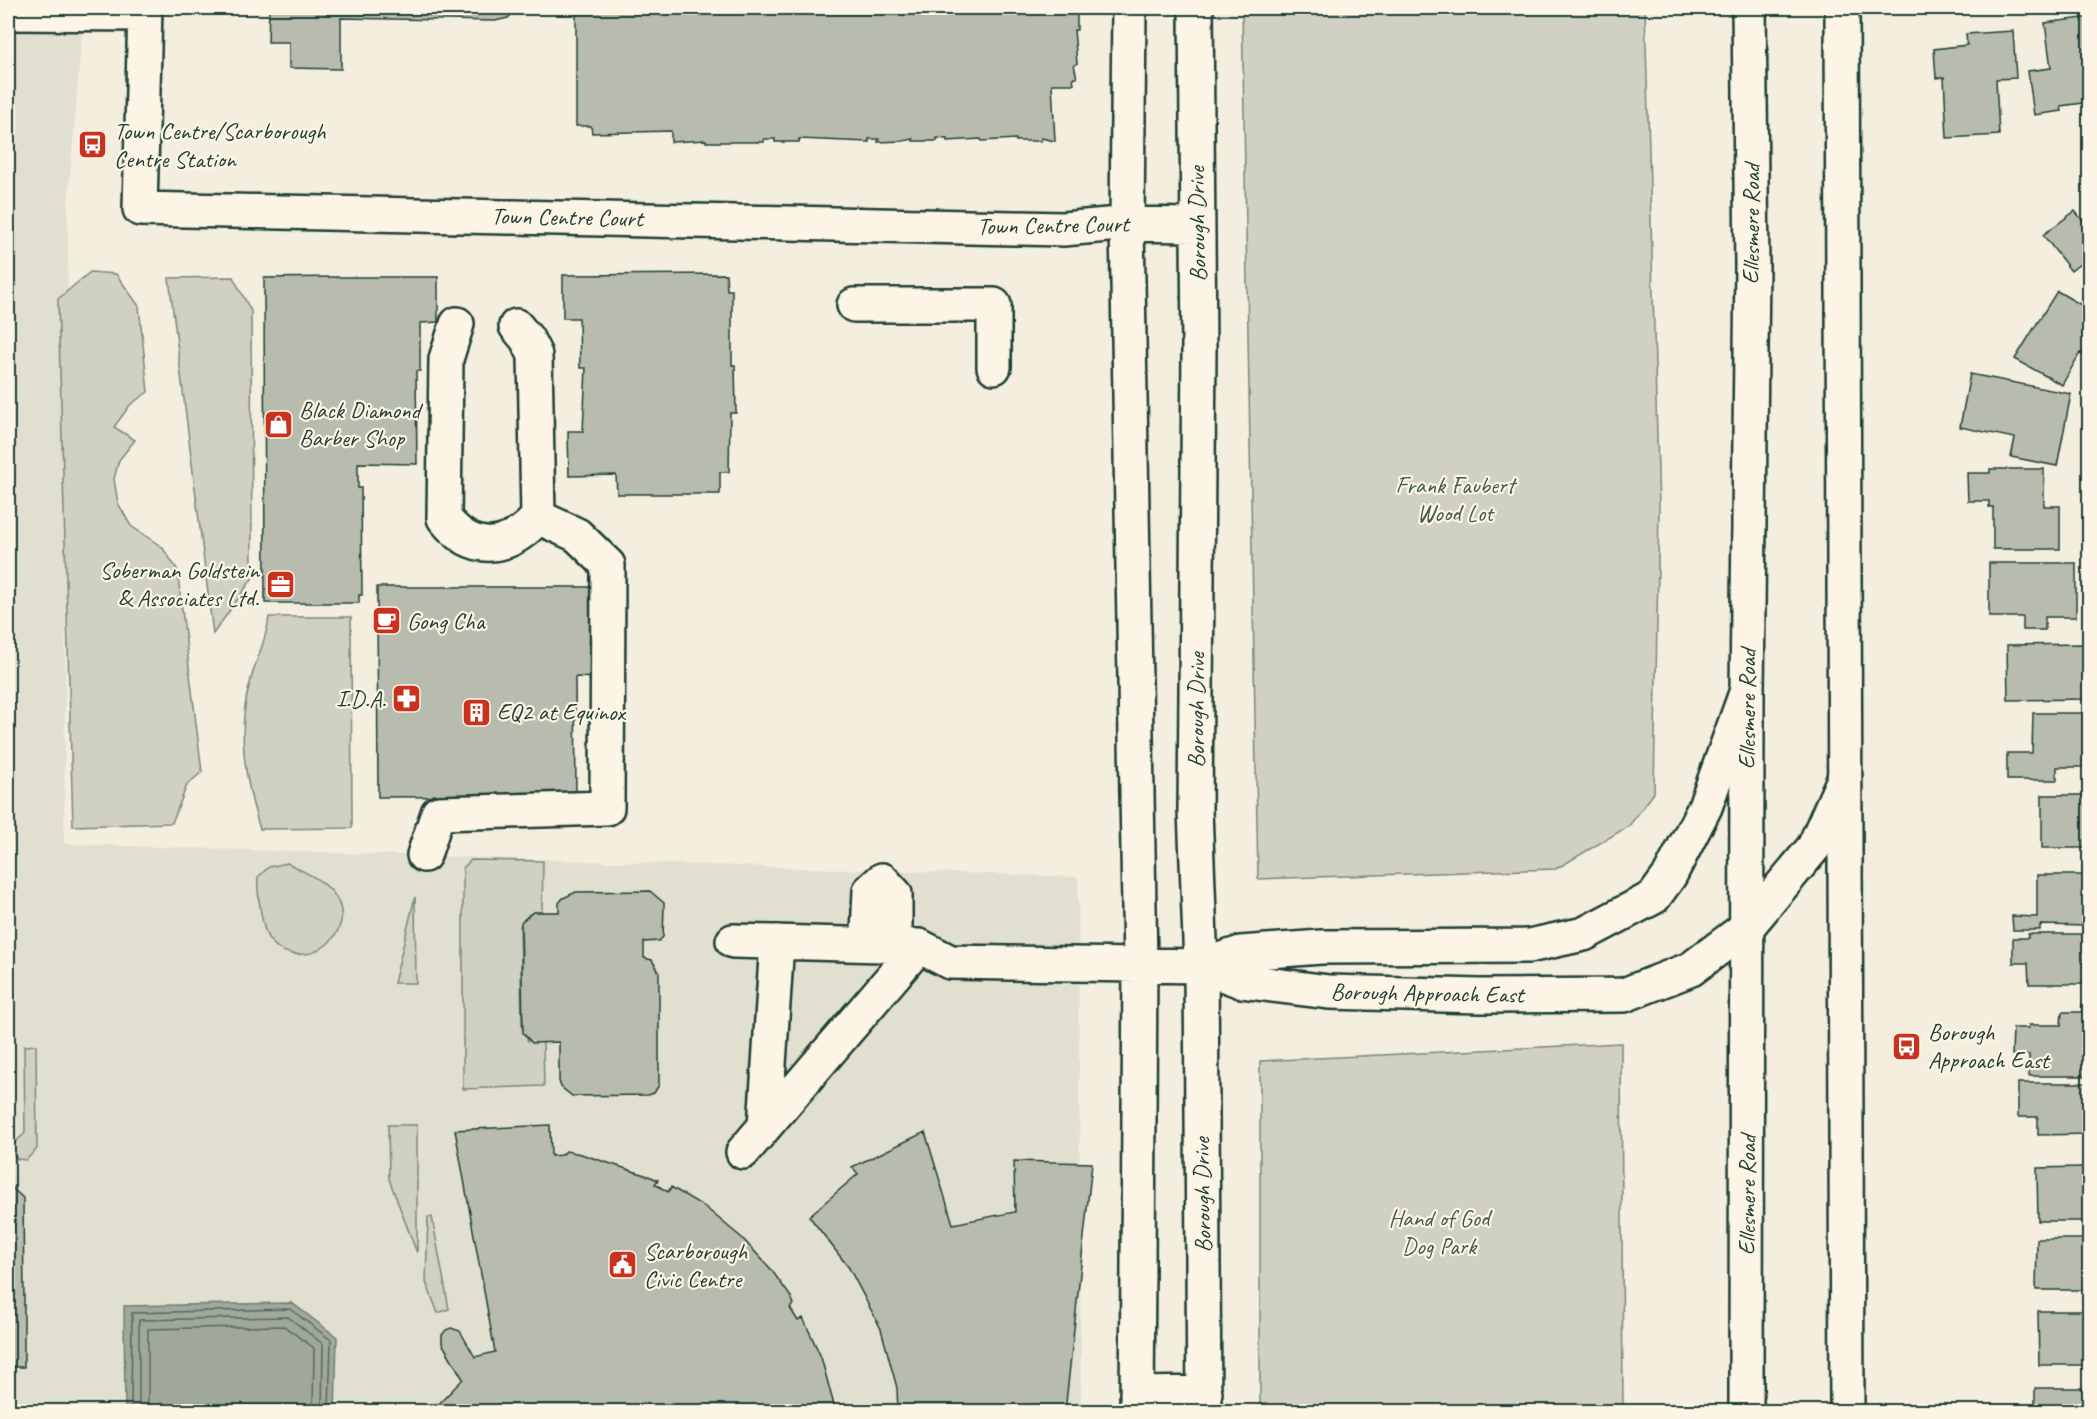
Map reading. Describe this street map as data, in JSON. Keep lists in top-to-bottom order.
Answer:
{
  "streets": {
    "street": [
      "Town Centre Court",
      "Borough Drive",
      "Ellesmere Road",
      "Borough Approach East"
    ]
  },
  "crossings": [
    ["Town Centre Court", "Borough Drive"],
    ["Borough Drive", "Borough Approach East"],
    ["Ellesmere Road", "Borough Approach East"]
  ],
  "parks": ["Frank Faubert Wood Lot", "Hand of God Dog Park"],
  "places": {
    "bus stop": ["Town Centre/Scarborough Centre Station", "Borough Approach East"],
    "shop": ["Black Diamond Barber Shop"],
    "office": ["Soberman Goldstein & Associates Ltd."],
    "cafe": ["Gong Cha"],
    "pharmacy": ["I.D.A."],
    "building": ["EQ2 at Equinox"],
    "public building": ["Scarborough Civic Centre"]
  }
}
